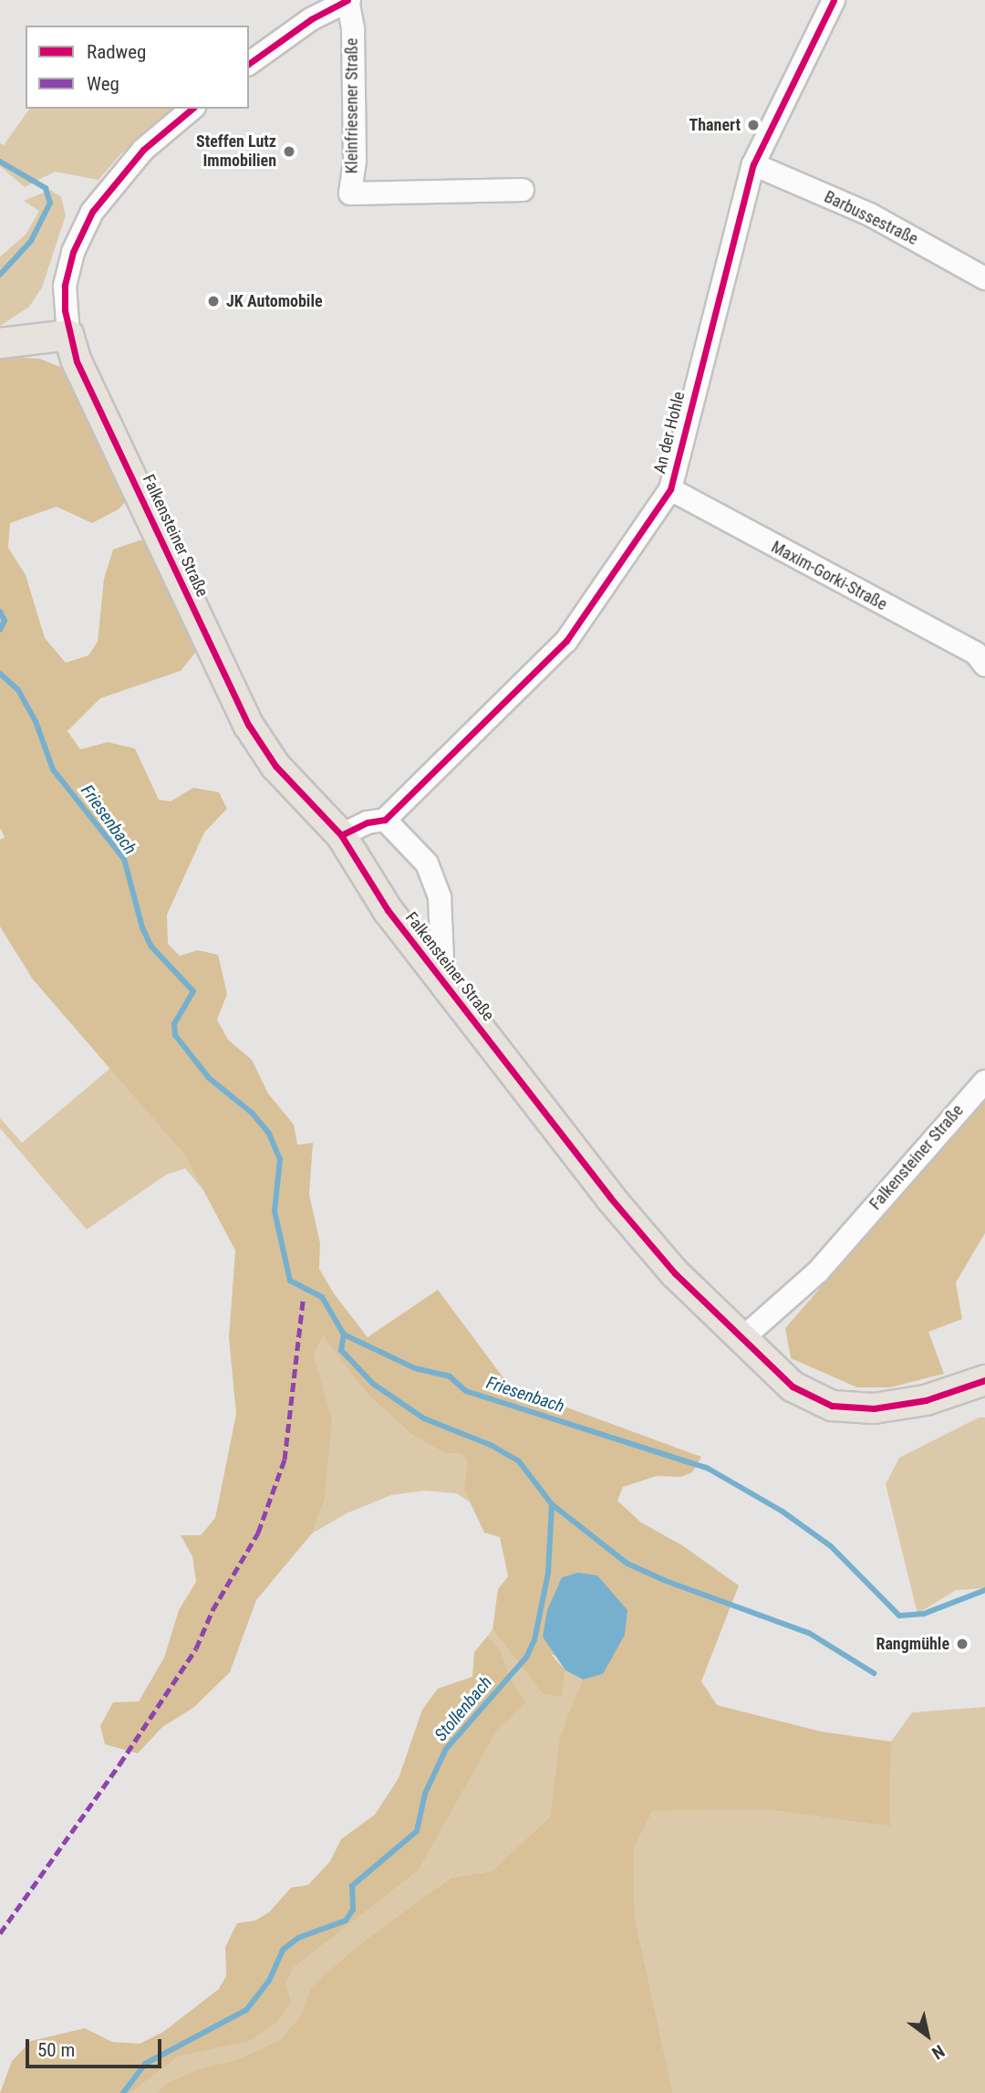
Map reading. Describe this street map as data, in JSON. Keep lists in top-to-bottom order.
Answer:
{
  "streets": {
    "main road": ["Falkensteiner Straße"],
    "street": [
      "Kleinfriesener Straße",
      "Barbussestraße",
      "An der Hohle",
      "Maxim-Gorki-Straße"
    ]
  },
  "crossings": [
    ["Barbussestraße", "An der Hohle"],
    ["An der Hohle", "Falkensteiner Straße"],
    ["An der Hohle", "Maxim-Gorki-Straße"]
  ],
  "water": ["Friesenbach", "Stollenbach"],
  "places": [
    "Thanert",
    "Steffen Lutz Immobilien",
    "JK Automobile",
    "Rangmühle"
  ],
  "legend": ["Radweg", "Weg"],
  "scale_bar": "50 m",
  "north": "bottom right"
}
